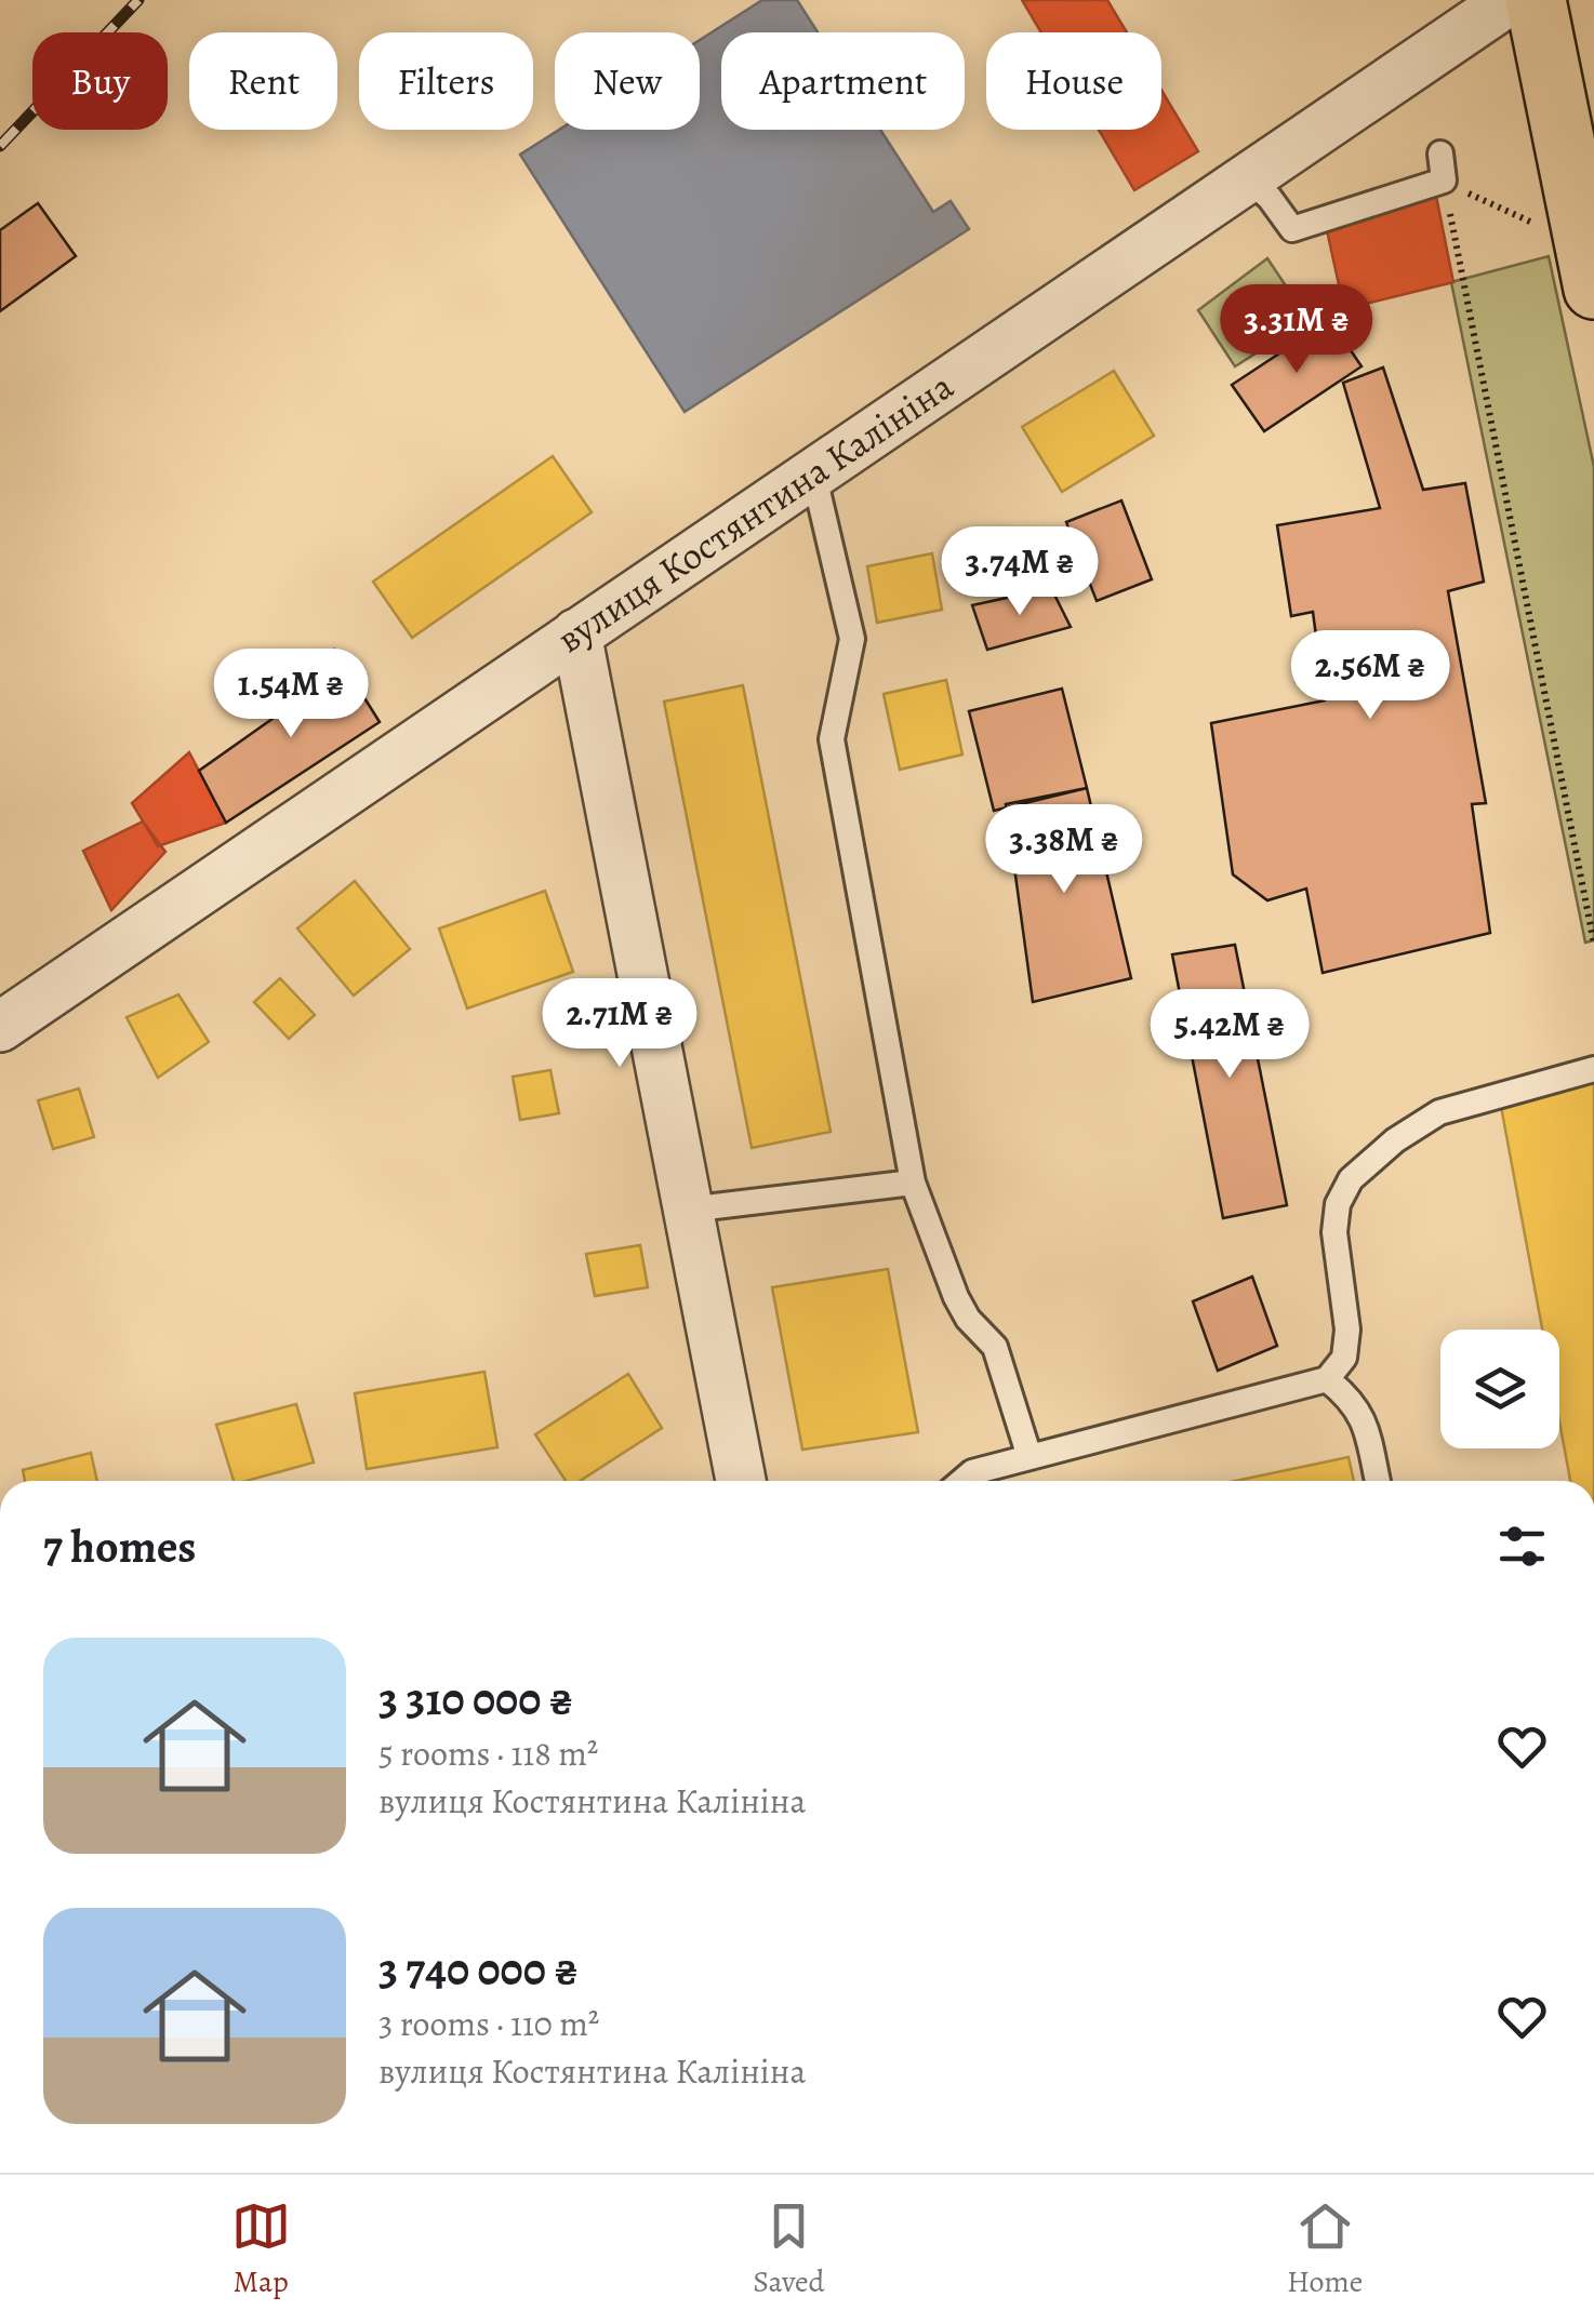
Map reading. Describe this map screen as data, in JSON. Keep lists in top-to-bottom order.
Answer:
{
  "streets": {
    "street": ["вулиця Костянтина Калініна"]
  },
  "page": {
    "chip": [
      "Buy",
      "Rent",
      "Filters",
      "New",
      "Apartment",
      "House"
    ],
    "price": [
      "3.31M ₴",
      "3.74M ₴",
      "2.56M ₴",
      "1.54M ₴",
      "3.38M ₴",
      "2.71M ₴",
      "5.42M ₴"
    ],
    "heading": "7 homes",
    "list": [
      {
        "name": "3 310 000 ₴",
        "note": "5 rooms · 118 m² · вулиця Костянтина Калініна"
      },
      {
        "name": "3 740 000 ₴",
        "note": "3 rooms · 110 m² · вулиця Костянтина Калініна"
      }
    ],
    "tabs": ["Map", "Saved", "Home"]
  }
}
